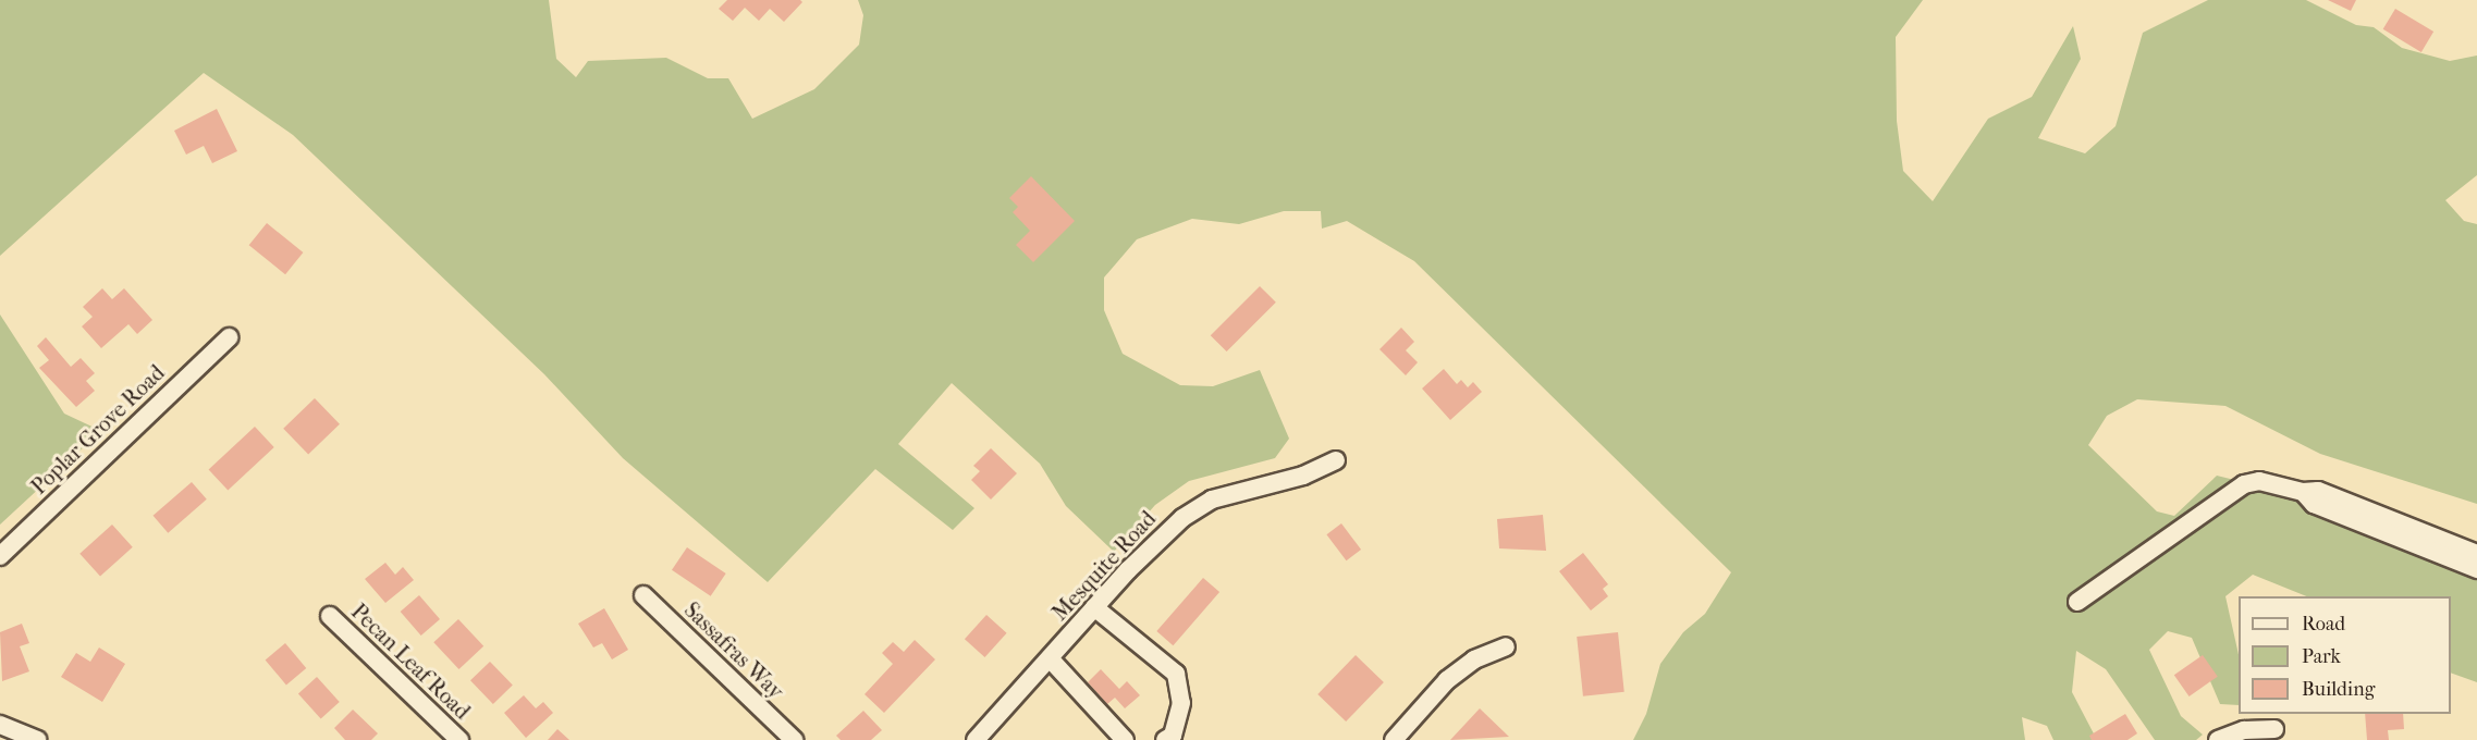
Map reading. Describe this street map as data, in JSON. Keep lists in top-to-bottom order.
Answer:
{
  "streets": {
    "street": [
      "Poplar Grove Road",
      "Mesquite Road",
      "Sassafras Way",
      "Pecan Leaf Road"
    ]
  },
  "legend": ["Road", "Park", "Building"]
}
